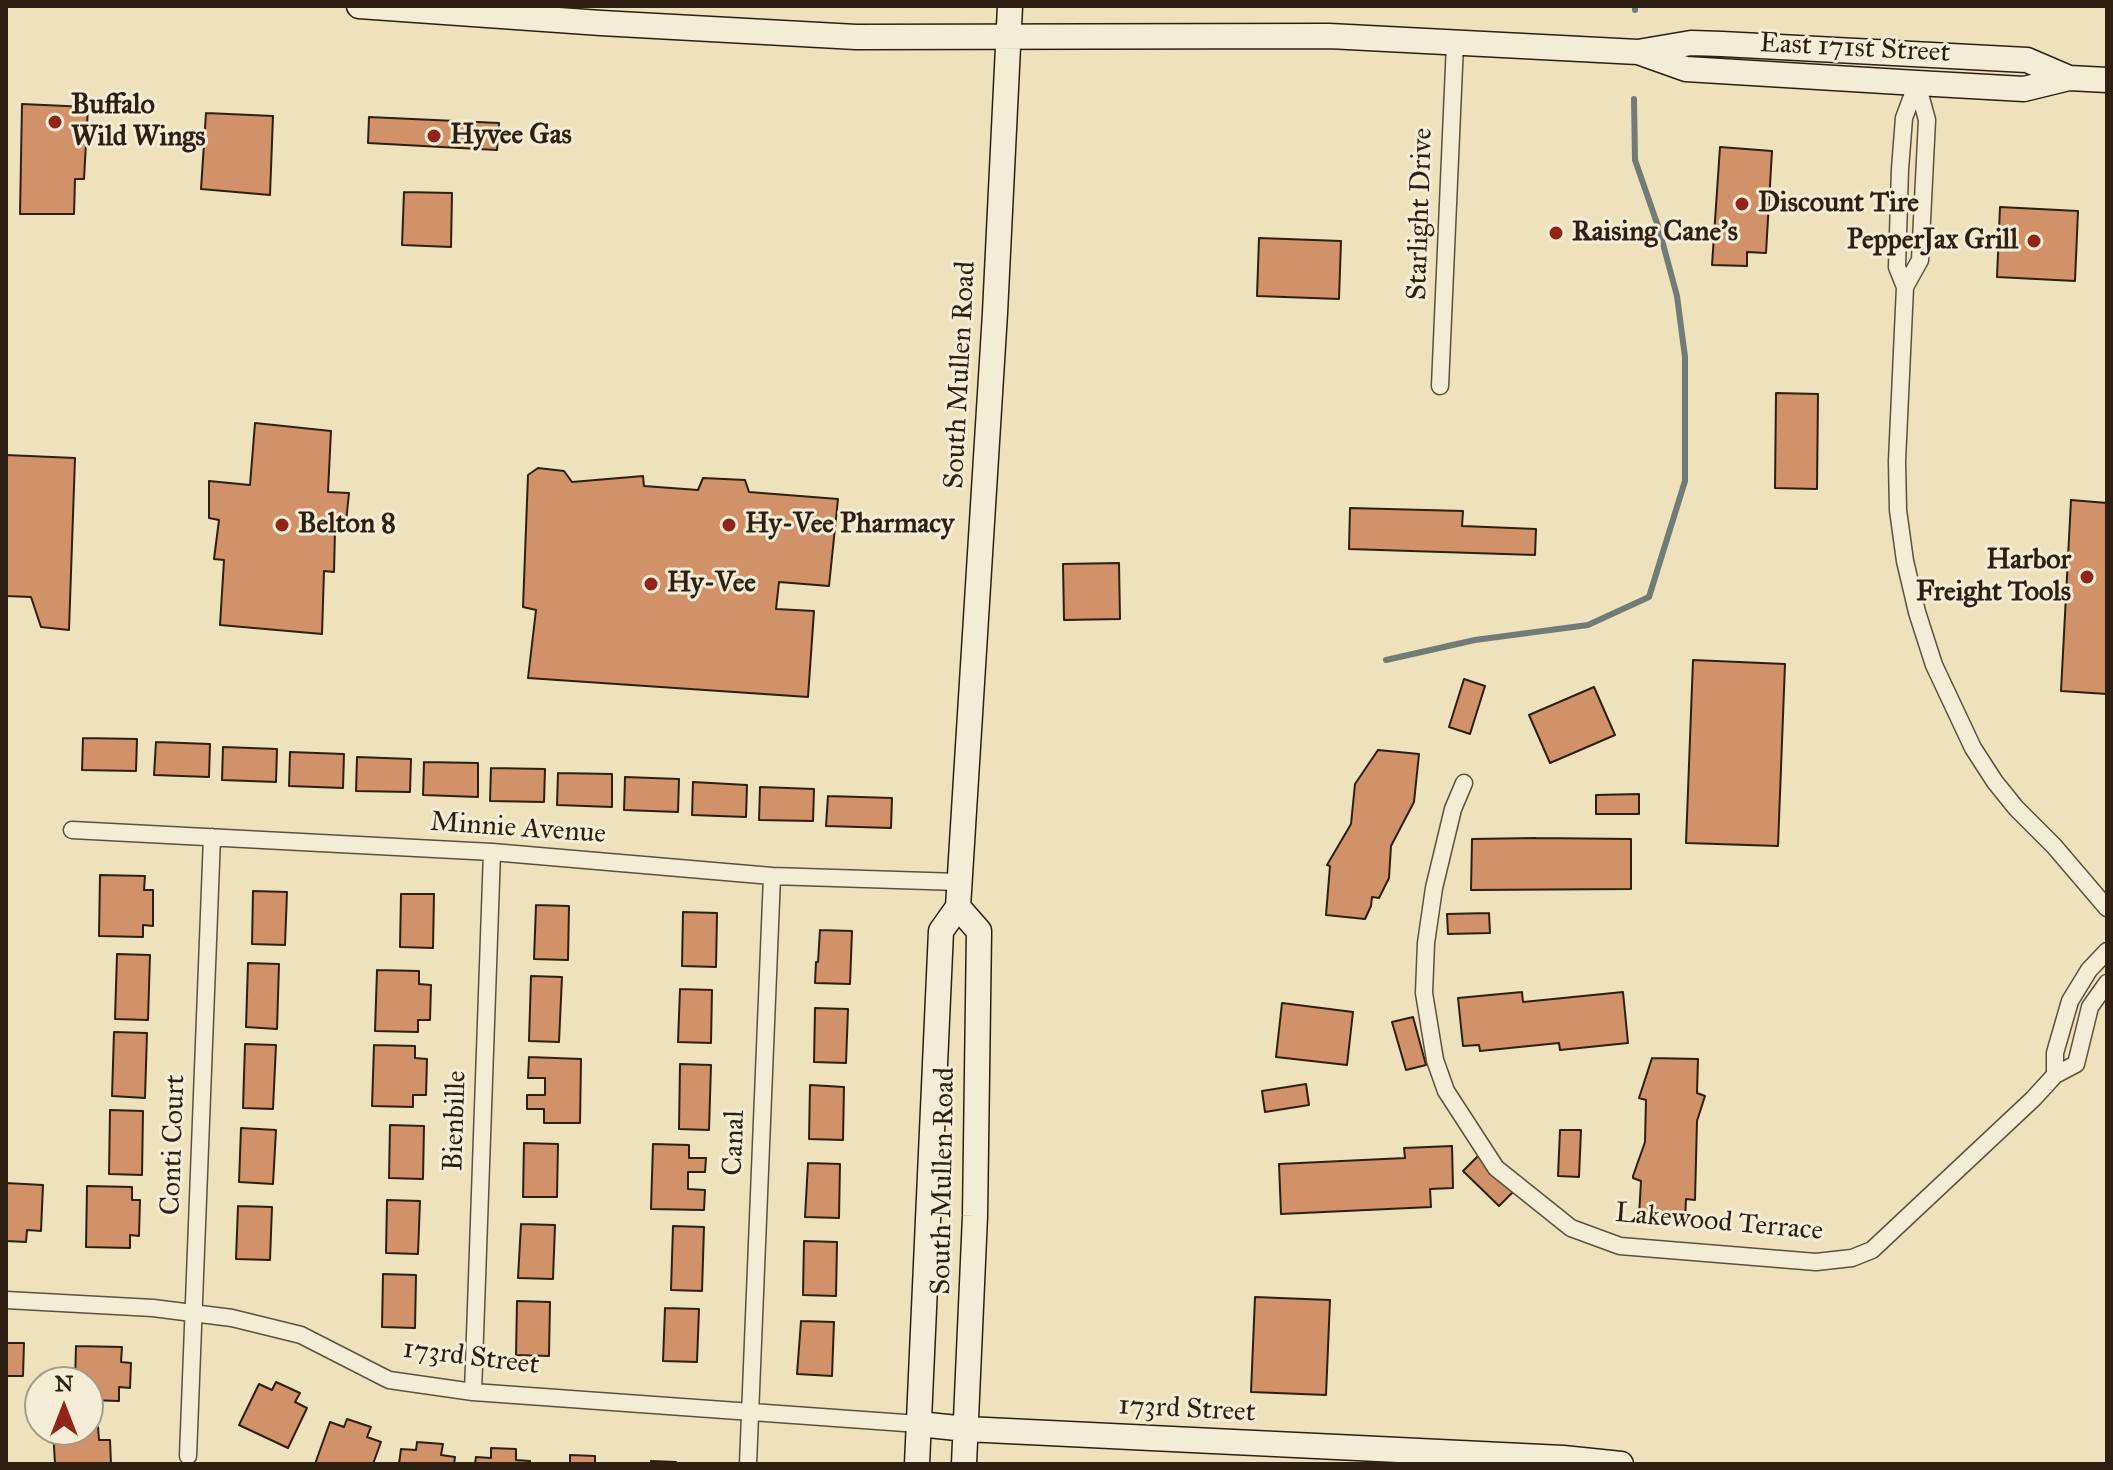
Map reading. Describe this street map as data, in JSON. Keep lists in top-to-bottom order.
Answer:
{
  "streets": {
    "street": [
      "East 171st Street",
      "Starlight Drive",
      "South Mullen Road",
      "Minnie Avenue",
      "Bienbille",
      "Canal",
      "Conti Court",
      "Lakewood Terrace",
      "173rd Street"
    ]
  },
  "crossings": [
    ["East 171st Street", "Starlight Drive"],
    ["East 171st Street", "South Mullen Road"],
    ["South Mullen Road", "Minnie Avenue"],
    ["South Mullen Road", "173rd Street"],
    ["Minnie Avenue", "Bienbille"],
    ["Minnie Avenue", "Canal"],
    ["Minnie Avenue", "Conti Court"],
    ["Bienbille", "173rd Street"],
    ["Canal", "173rd Street"],
    ["Conti Court", "173rd Street"]
  ],
  "places": [
    "Buffalo Wild Wings",
    "Hyvee Gas",
    "Discount Tire",
    "Raising Cane's",
    "PepperJax Grill",
    "Belton 8",
    "Hy-Vee Pharmacy",
    "Harbor Freight Tools",
    "Hy-Vee"
  ],
  "north": "top"
}
